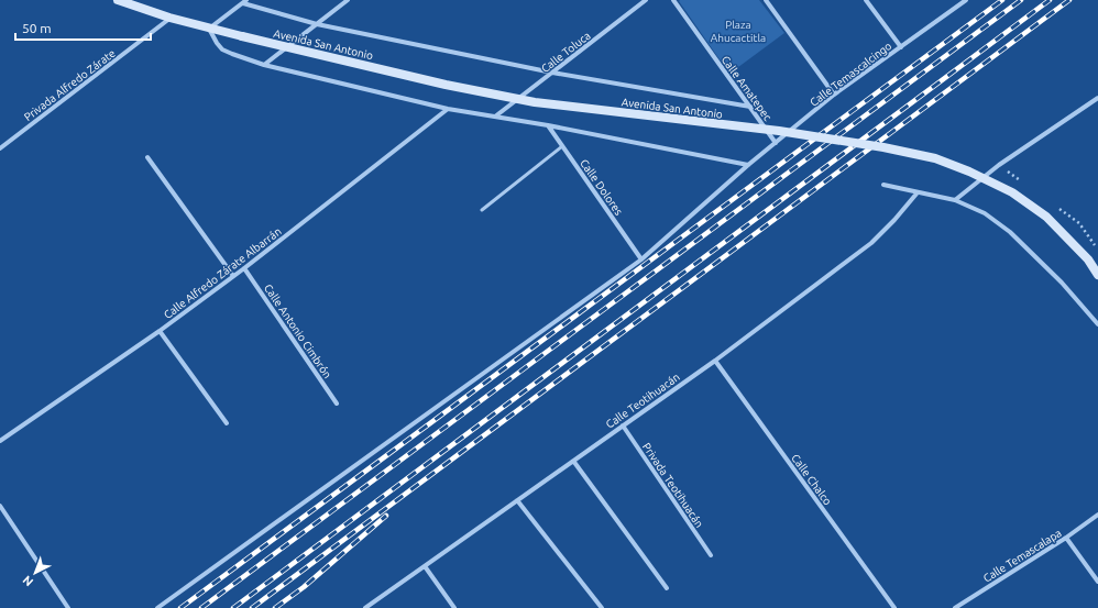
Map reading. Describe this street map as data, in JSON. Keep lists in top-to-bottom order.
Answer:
{
  "streets": {
    "main road": ["Avenida San Antonio"],
    "street": [
      "Calle Toluca",
      "Calle Temascalcingo",
      "Privada Alfredo Zárate",
      "Calle Amatepec",
      "Calle Dolores",
      "Calle Alfredo Zárate Albarrán",
      "Calle Antonio Cimbrón",
      "Calle Teotihuacán",
      "Calle Chalco",
      "Privada Teotihuacán",
      "Calle Temascalapa"
    ]
  },
  "crossings": [
    ["Avenida San Antonio", "Calle Toluca"],
    ["Avenida San Antonio", "Privada Alfredo Zárate"],
    ["Avenida San Antonio", "Calle Amatepec"],
    ["Calle Temascalcingo", "Calle Amatepec"],
    ["Calle Temascalcingo", "Calle Dolores"],
    ["Calle Alfredo Zárate Albarrán", "Calle Antonio Cimbrón"],
    ["Calle Teotihuacán", "Calle Chalco"],
    ["Calle Teotihuacán", "Privada Teotihuacán"]
  ],
  "parks": ["Plaza Ahucactitla"],
  "scale_bar": "50 m",
  "north": "bottom left"
}
